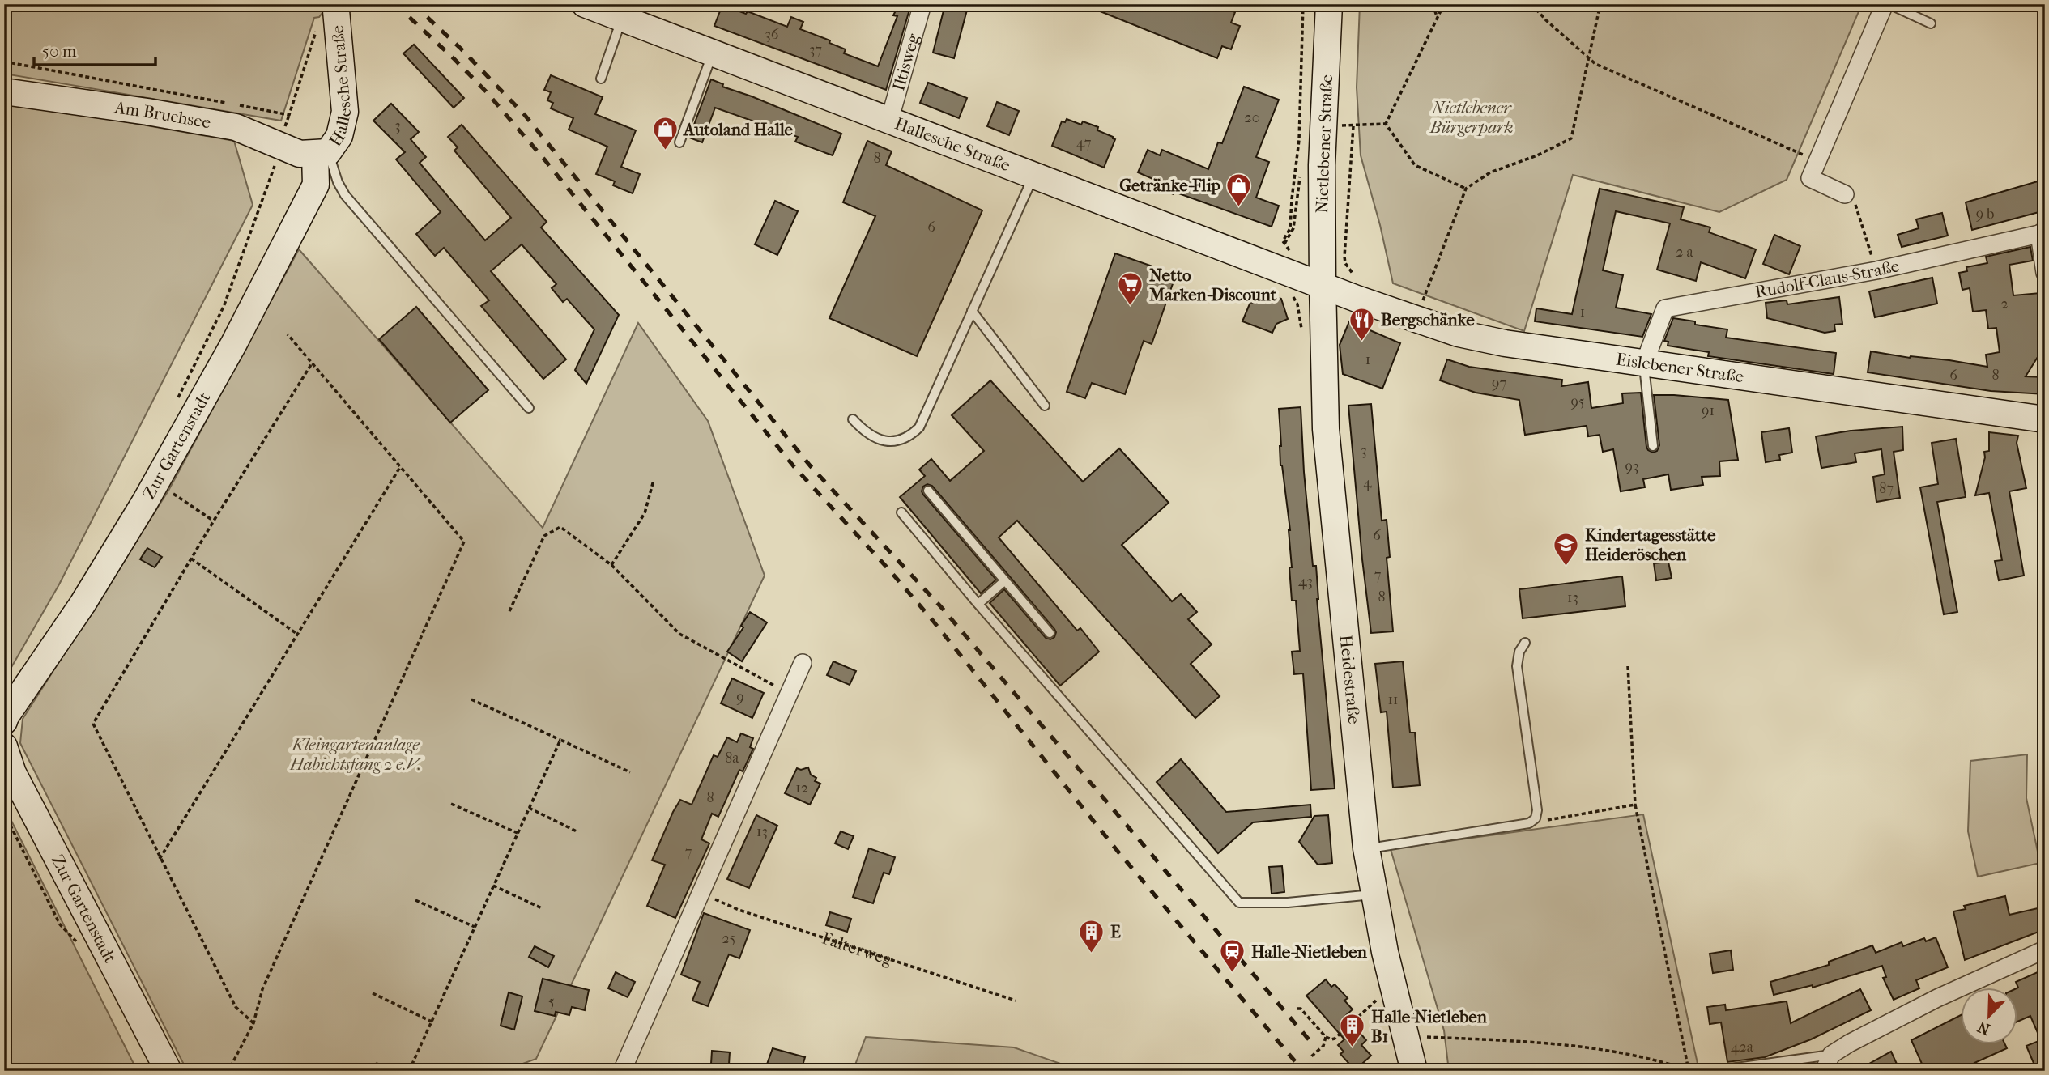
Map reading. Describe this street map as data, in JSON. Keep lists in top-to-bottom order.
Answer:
{
  "streets": {
    "street": [
      "Iltisweg",
      "Hallesche Straße",
      "Am Bruchsee",
      "Nietlebener Straße",
      "Rudolf-Claus-Straße",
      "Eislebener Straße",
      "Zur Gartenstadt",
      "Heidestraße"
    ],
    "path": ["Falterweg"]
  },
  "crossings": [
    ["Iltisweg", "Hallesche Straße"],
    ["Hallesche Straße", "Am Bruchsee"],
    ["Hallesche Straße", "Nietlebener Straße"],
    ["Hallesche Straße", "Eislebener Straße"],
    ["Hallesche Straße", "Zur Gartenstadt"],
    ["Hallesche Straße", "Heidestraße"],
    ["Am Bruchsee", "Zur Gartenstadt"],
    ["Nietlebener Straße", "Eislebener Straße"],
    ["Nietlebener Straße", "Heidestraße"],
    ["Rudolf-Claus-Straße", "Eislebener Straße"],
    ["Eislebener Straße", "Heidestraße"]
  ],
  "parks": ["Nietlebener Bürgerpark", "Kleingartenanlage Habichtsfang 2 e.V."],
  "places": {
    "shop": ["Autoland Halle", "Getränke-Flip"],
    "supermarket": ["Netto Marken-Discount"],
    "restaurant": ["Bergschänke"],
    "school or university": ["Kindertagesstätte Heideröschen"],
    "building": ["E", "Halle-Nietleben B1"],
    "station": ["Halle-Nietleben"]
  },
  "house_numbers": [
    "36",
    "37",
    "20",
    "3",
    "47",
    "8",
    "9 b",
    "6",
    "2 a",
    "2",
    "1",
    "1",
    "6",
    "8",
    "97",
    "95",
    "91",
    "3",
    "93",
    "4",
    "87",
    "6",
    "7",
    "43",
    "8",
    "13",
    "9",
    "11",
    "8a",
    "12",
    "8",
    "13",
    "7",
    "25",
    "5",
    "42a"
  ],
  "scale_bar": "50 m",
  "north": "bottom left"
}
